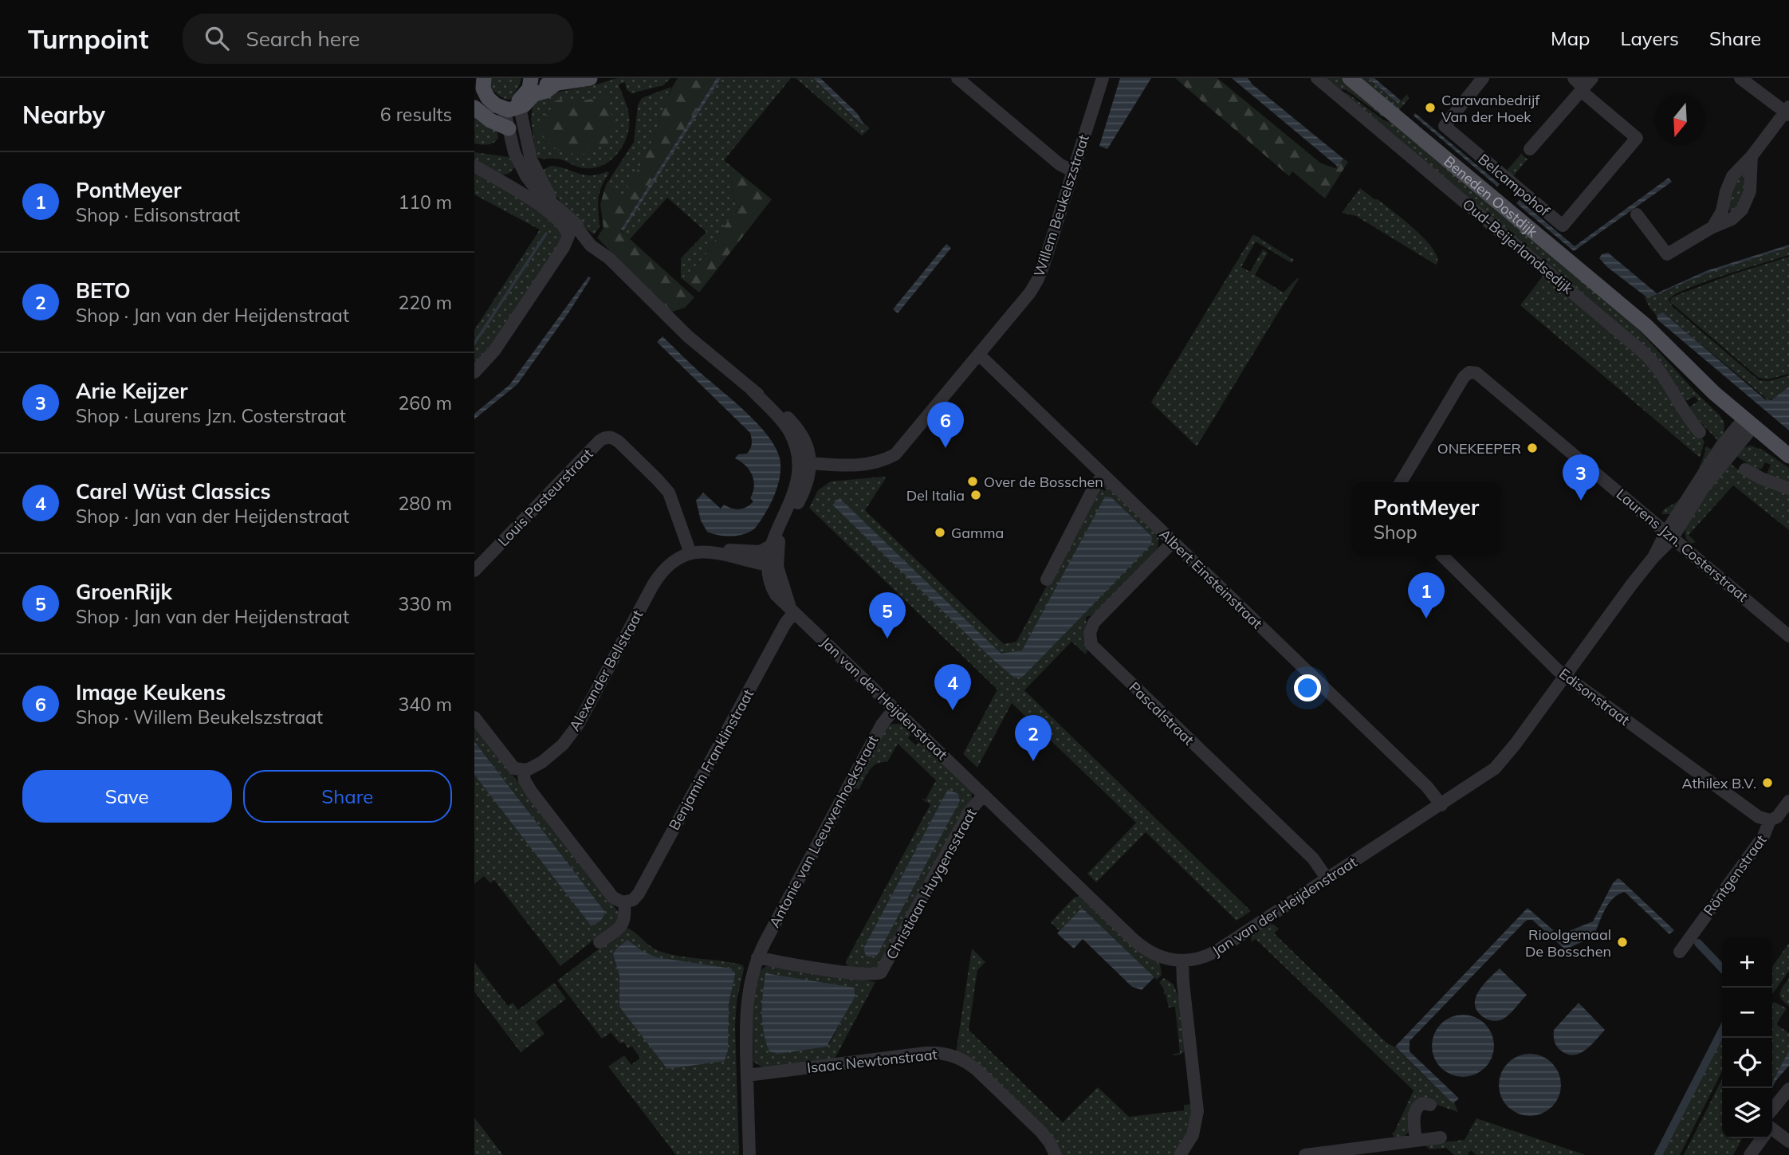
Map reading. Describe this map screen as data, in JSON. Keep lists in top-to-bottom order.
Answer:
{
  "streets": {
    "main road": ["Beneden Oostdijk"],
    "street": [
      "Belcampohof",
      "Willem Beukelszstraat",
      "Oud-Beijerlandsedijk",
      "Louis Pasteurstraat",
      "Laurens Jzn. Costerstraat",
      "Albert Einsteinstraat",
      "Alexander Bellstraat",
      "Edisonstraat",
      "Jan van der Heijdenstraat",
      "Pascalstraat",
      "Benjamin Franklinstraat",
      "Antonie van Leeuwenhoekstraat",
      "Röntgenstraat",
      "Christiaan Huygensstraat",
      "Isaac Newtonstraat"
    ]
  },
  "crossings": [
    ["Beneden Oostdijk", "Jan van der Heijdenstraat"],
    ["Willem Beukelszstraat", "Albert Einsteinstraat"],
    ["Willem Beukelszstraat", "Jan van der Heijdenstraat"],
    ["Louis Pasteurstraat", "Alexander Bellstraat"],
    ["Laurens Jzn. Costerstraat", "Jan van der Heijdenstraat"],
    ["Albert Einsteinstraat", "Jan van der Heijdenstraat"],
    ["Albert Einsteinstraat", "Pascalstraat"],
    ["Alexander Bellstraat", "Jan van der Heijdenstraat"],
    ["Edisonstraat", "Jan van der Heijdenstraat"],
    ["Edisonstraat", "Röntgenstraat"],
    ["Jan van der Heijdenstraat", "Pascalstraat"],
    ["Jan van der Heijdenstraat", "Benjamin Franklinstraat"],
    ["Jan van der Heijdenstraat", "Antonie van Leeuwenhoekstraat"],
    ["Jan van der Heijdenstraat", "Christiaan Huygensstraat"],
    ["Antonie van Leeuwenhoekstraat", "Christiaan Huygensstraat"],
    ["Antonie van Leeuwenhoekstraat", "Isaac Newtonstraat"]
  ],
  "places": [
    "Caravanbedrijf Van der Hoek",
    "ONEKEEPER",
    "Over de Bosschen",
    "Del Italia",
    "Gamma",
    "Athilex B.V.",
    "Rioolgemaal De Bosschen"
  ],
  "north": "bottom",
  "page": {
    "header": "Turnpoint",
    "search": "Search here",
    "nav": ["Map", "Layers", "Share"],
    "heading": ["Nearby", "6 results"],
    "list": [
      {
        "mark": "1",
        "name": "PontMeyer",
        "note": "Shop · Edisonstraat",
        "value": "110 m"
      },
      {
        "mark": "2",
        "name": "BETO",
        "note": "Shop · Jan van der Heijdenstraat",
        "value": "220 m"
      },
      {
        "mark": "3",
        "name": "Arie Keijzer",
        "note": "Shop · Laurens Jzn. Costerstraat",
        "value": "260 m"
      },
      {
        "mark": "4",
        "name": "Carel Wüst Classics",
        "note": "Shop · Jan van der Heijdenstraat",
        "value": "280 m"
      },
      {
        "mark": "5",
        "name": "GroenRijk",
        "note": "Shop · Jan van der Heijdenstraat",
        "value": "330 m"
      },
      {
        "mark": "6",
        "name": "Image Keukens",
        "note": "Shop · Willem Beukelszstraat",
        "value": "340 m"
      }
    ],
    "pins": [
      "6",
      "3",
      "1",
      "5",
      "4",
      "2"
    ],
    "popup": ["PontMeyer", "Shop"],
    "buttons": ["Save", "Share"],
    "map_buttons": ["+", "−"]
  }
}
